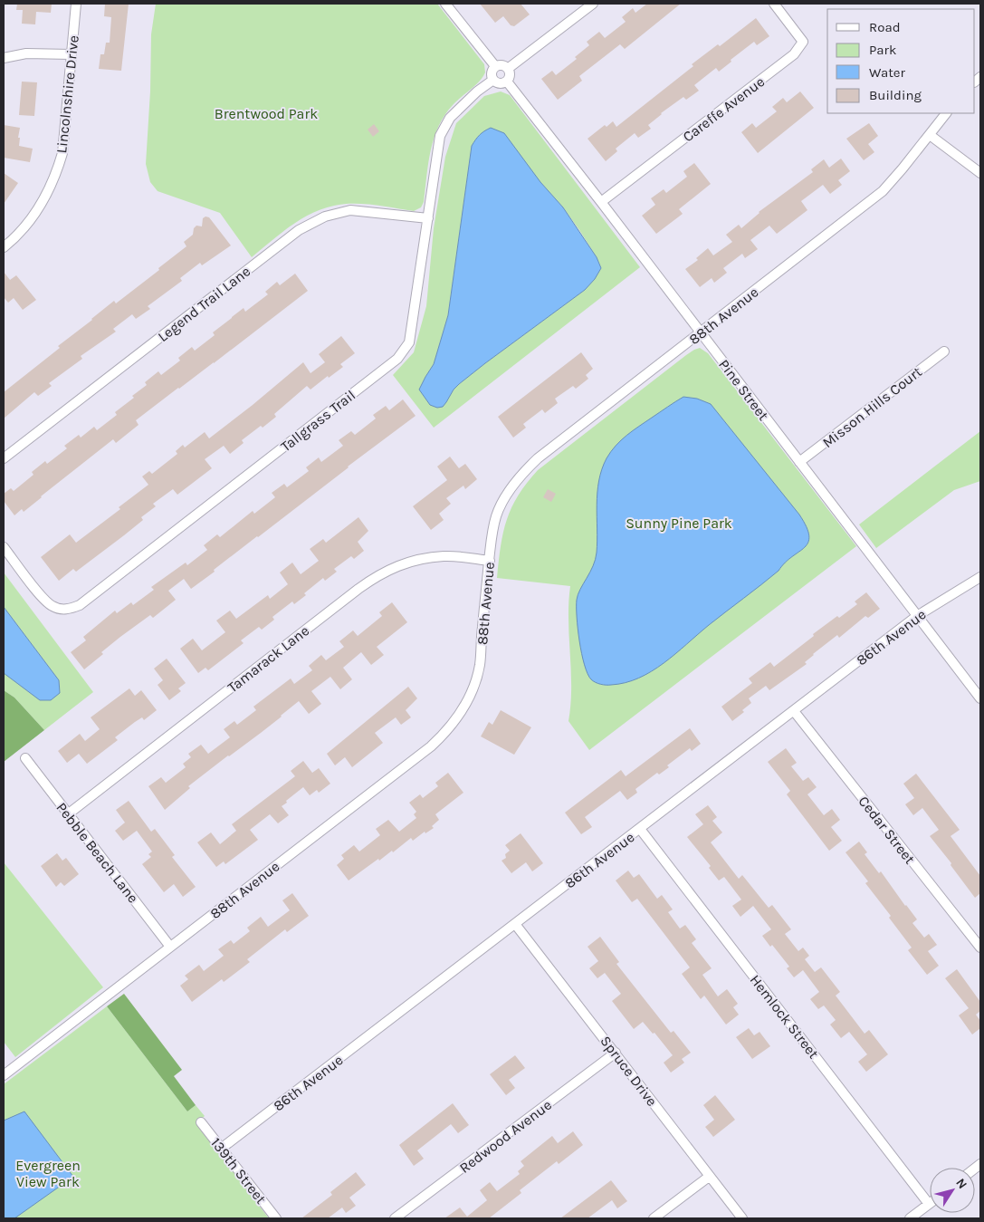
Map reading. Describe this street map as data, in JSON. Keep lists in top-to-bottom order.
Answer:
{
  "streets": {
    "street": [
      "Lincolnshire Drive",
      "Careffe Avenue",
      "Legend Trail Lane",
      "88th Avenue",
      "Pine Street",
      "Misson Hills Court",
      "Tallgrass Trail",
      "86th Avenue",
      "Tamarack Lane",
      "Cedar Street",
      "Pebble Beach Lane",
      "Hemlock Street",
      "Spruce Drive",
      "Redwood Avenue",
      "139th Street"
    ]
  },
  "crossings": [
    ["Careffe Avenue", "Pine Street"],
    ["Legend Trail Lane", "Tallgrass Trail"],
    ["88th Avenue", "Pine Street"],
    ["88th Avenue", "Tamarack Lane"],
    ["88th Avenue", "Pebble Beach Lane"],
    ["Pine Street", "Misson Hills Court"],
    ["Pine Street", "Tallgrass Trail"],
    ["Pine Street", "86th Avenue"],
    ["86th Avenue", "Cedar Street"],
    ["86th Avenue", "Hemlock Street"],
    ["86th Avenue", "Spruce Drive"],
    ["86th Avenue", "139th Street"],
    ["Tamarack Lane", "Pebble Beach Lane"],
    ["Spruce Drive", "Redwood Avenue"]
  ],
  "parks": ["Brentwood Park", "Sunny Pine Park", "Evergreen View Park"],
  "legend": [
    "Road",
    "Park",
    "Water",
    "Building"
  ],
  "north": "top right"
}
